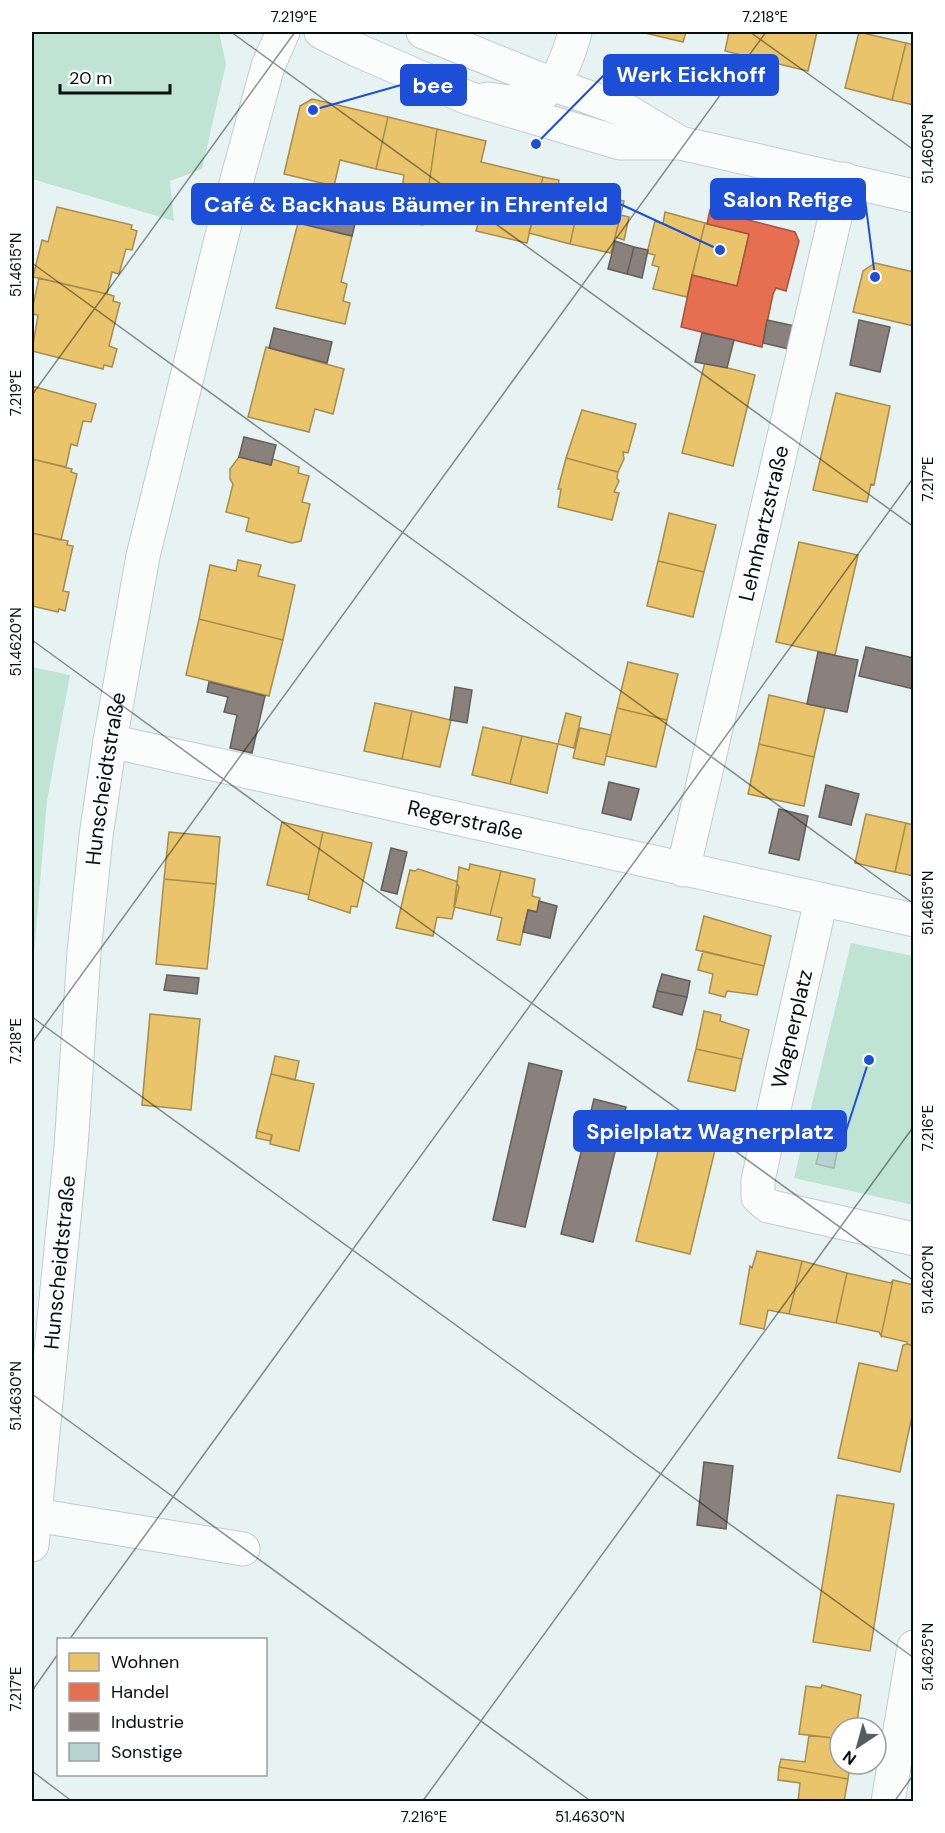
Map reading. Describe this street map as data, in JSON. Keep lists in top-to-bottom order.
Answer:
{
  "streets": {
    "street": [
      "Lehnhartzstraße",
      "Hunscheidtstraße",
      "Regerstraße",
      "Wagnerplatz"
    ]
  },
  "crossings": [
    ["Lehnhartzstraße", "Regerstraße"],
    ["Hunscheidtstraße", "Regerstraße"],
    ["Regerstraße", "Wagnerplatz"]
  ],
  "places": [
    "bee",
    "Werk Eickhoff",
    "Café & Backhaus Bäumer in Ehrenfeld",
    "Salon Refige",
    "Spielplatz Wagnerplatz"
  ],
  "legend": [
    "Wohnen",
    "Handel",
    "Industrie",
    "Sonstige"
  ],
  "scale_bar": "20 m",
  "north": "bottom left",
  "coordinates": [
    "7.219°E",
    "7.218°E",
    "51.4605°N",
    "51.4615°N",
    "7.217°E",
    "51.4620°N",
    "7.216°E",
    "51.4630°N",
    "51.4625°N"
  ]
}
